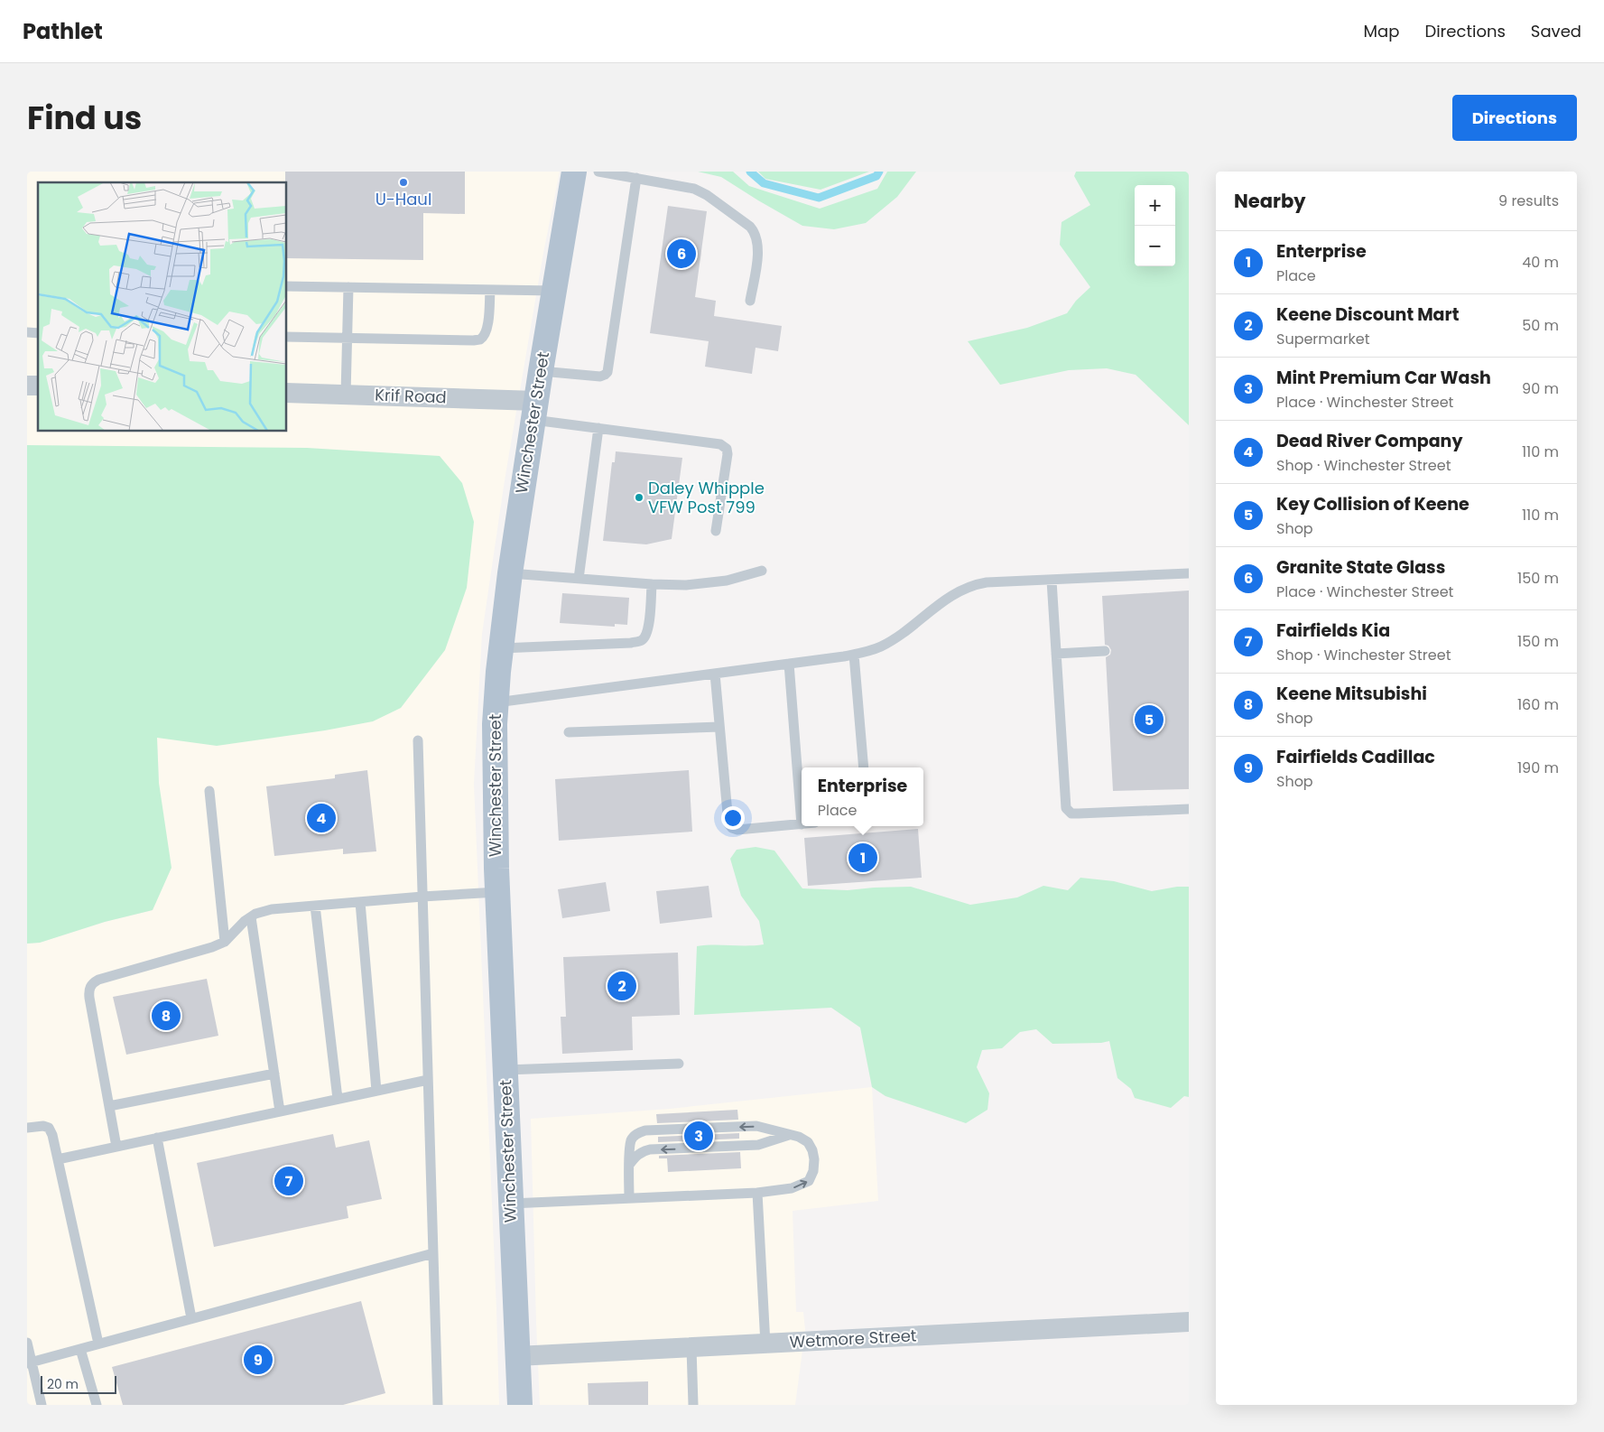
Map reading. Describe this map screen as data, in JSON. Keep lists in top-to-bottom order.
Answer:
{
  "streets": {
    "main road": ["Winchester Street"],
    "street": ["Krif Road", "Wetmore Street"]
  },
  "crossings": [
    ["Krif Road", "Winchester Street"],
    ["Winchester Street", "Wetmore Street"]
  ],
  "places": ["U-Haul", "Daley Whipple VFW Post 799"],
  "scale_bar": "20 m",
  "page": {
    "header": "Pathlet",
    "nav": ["Map", "Directions", "Saved"],
    "title": "Find us",
    "buttons": "Directions",
    "heading": ["Nearby", "9 results"],
    "map_buttons": ["+", "−"],
    "list": [
      {
        "mark": "1",
        "name": "Enterprise",
        "note": "Place",
        "value": "40 m"
      },
      {
        "mark": "2",
        "name": "Keene Discount Mart",
        "note": "Supermarket",
        "value": "50 m"
      },
      {
        "mark": "3",
        "name": "Mint Premium Car Wash",
        "note": "Place · Winchester Street",
        "value": "90 m"
      },
      {
        "mark": "4",
        "name": "Dead River Company",
        "note": "Shop · Winchester Street",
        "value": "110 m"
      },
      {
        "mark": "5",
        "name": "Key Collision of Keene",
        "note": "Shop",
        "value": "110 m"
      },
      {
        "mark": "6",
        "name": "Granite State Glass",
        "note": "Place · Winchester Street",
        "value": "150 m"
      },
      {
        "mark": "7",
        "name": "Fairfields Kia",
        "note": "Shop · Winchester Street",
        "value": "150 m"
      },
      {
        "mark": "8",
        "name": "Keene Mitsubishi",
        "note": "Shop",
        "value": "160 m"
      },
      {
        "mark": "9",
        "name": "Fairfields Cadillac",
        "note": "Shop",
        "value": "190 m"
      }
    ],
    "pins": [
      "6",
      "5",
      "4",
      "1",
      "2",
      "8",
      "3",
      "7",
      "9"
    ],
    "popup": ["Enterprise", "Place"],
    "scale": "20 m"
  }
}
